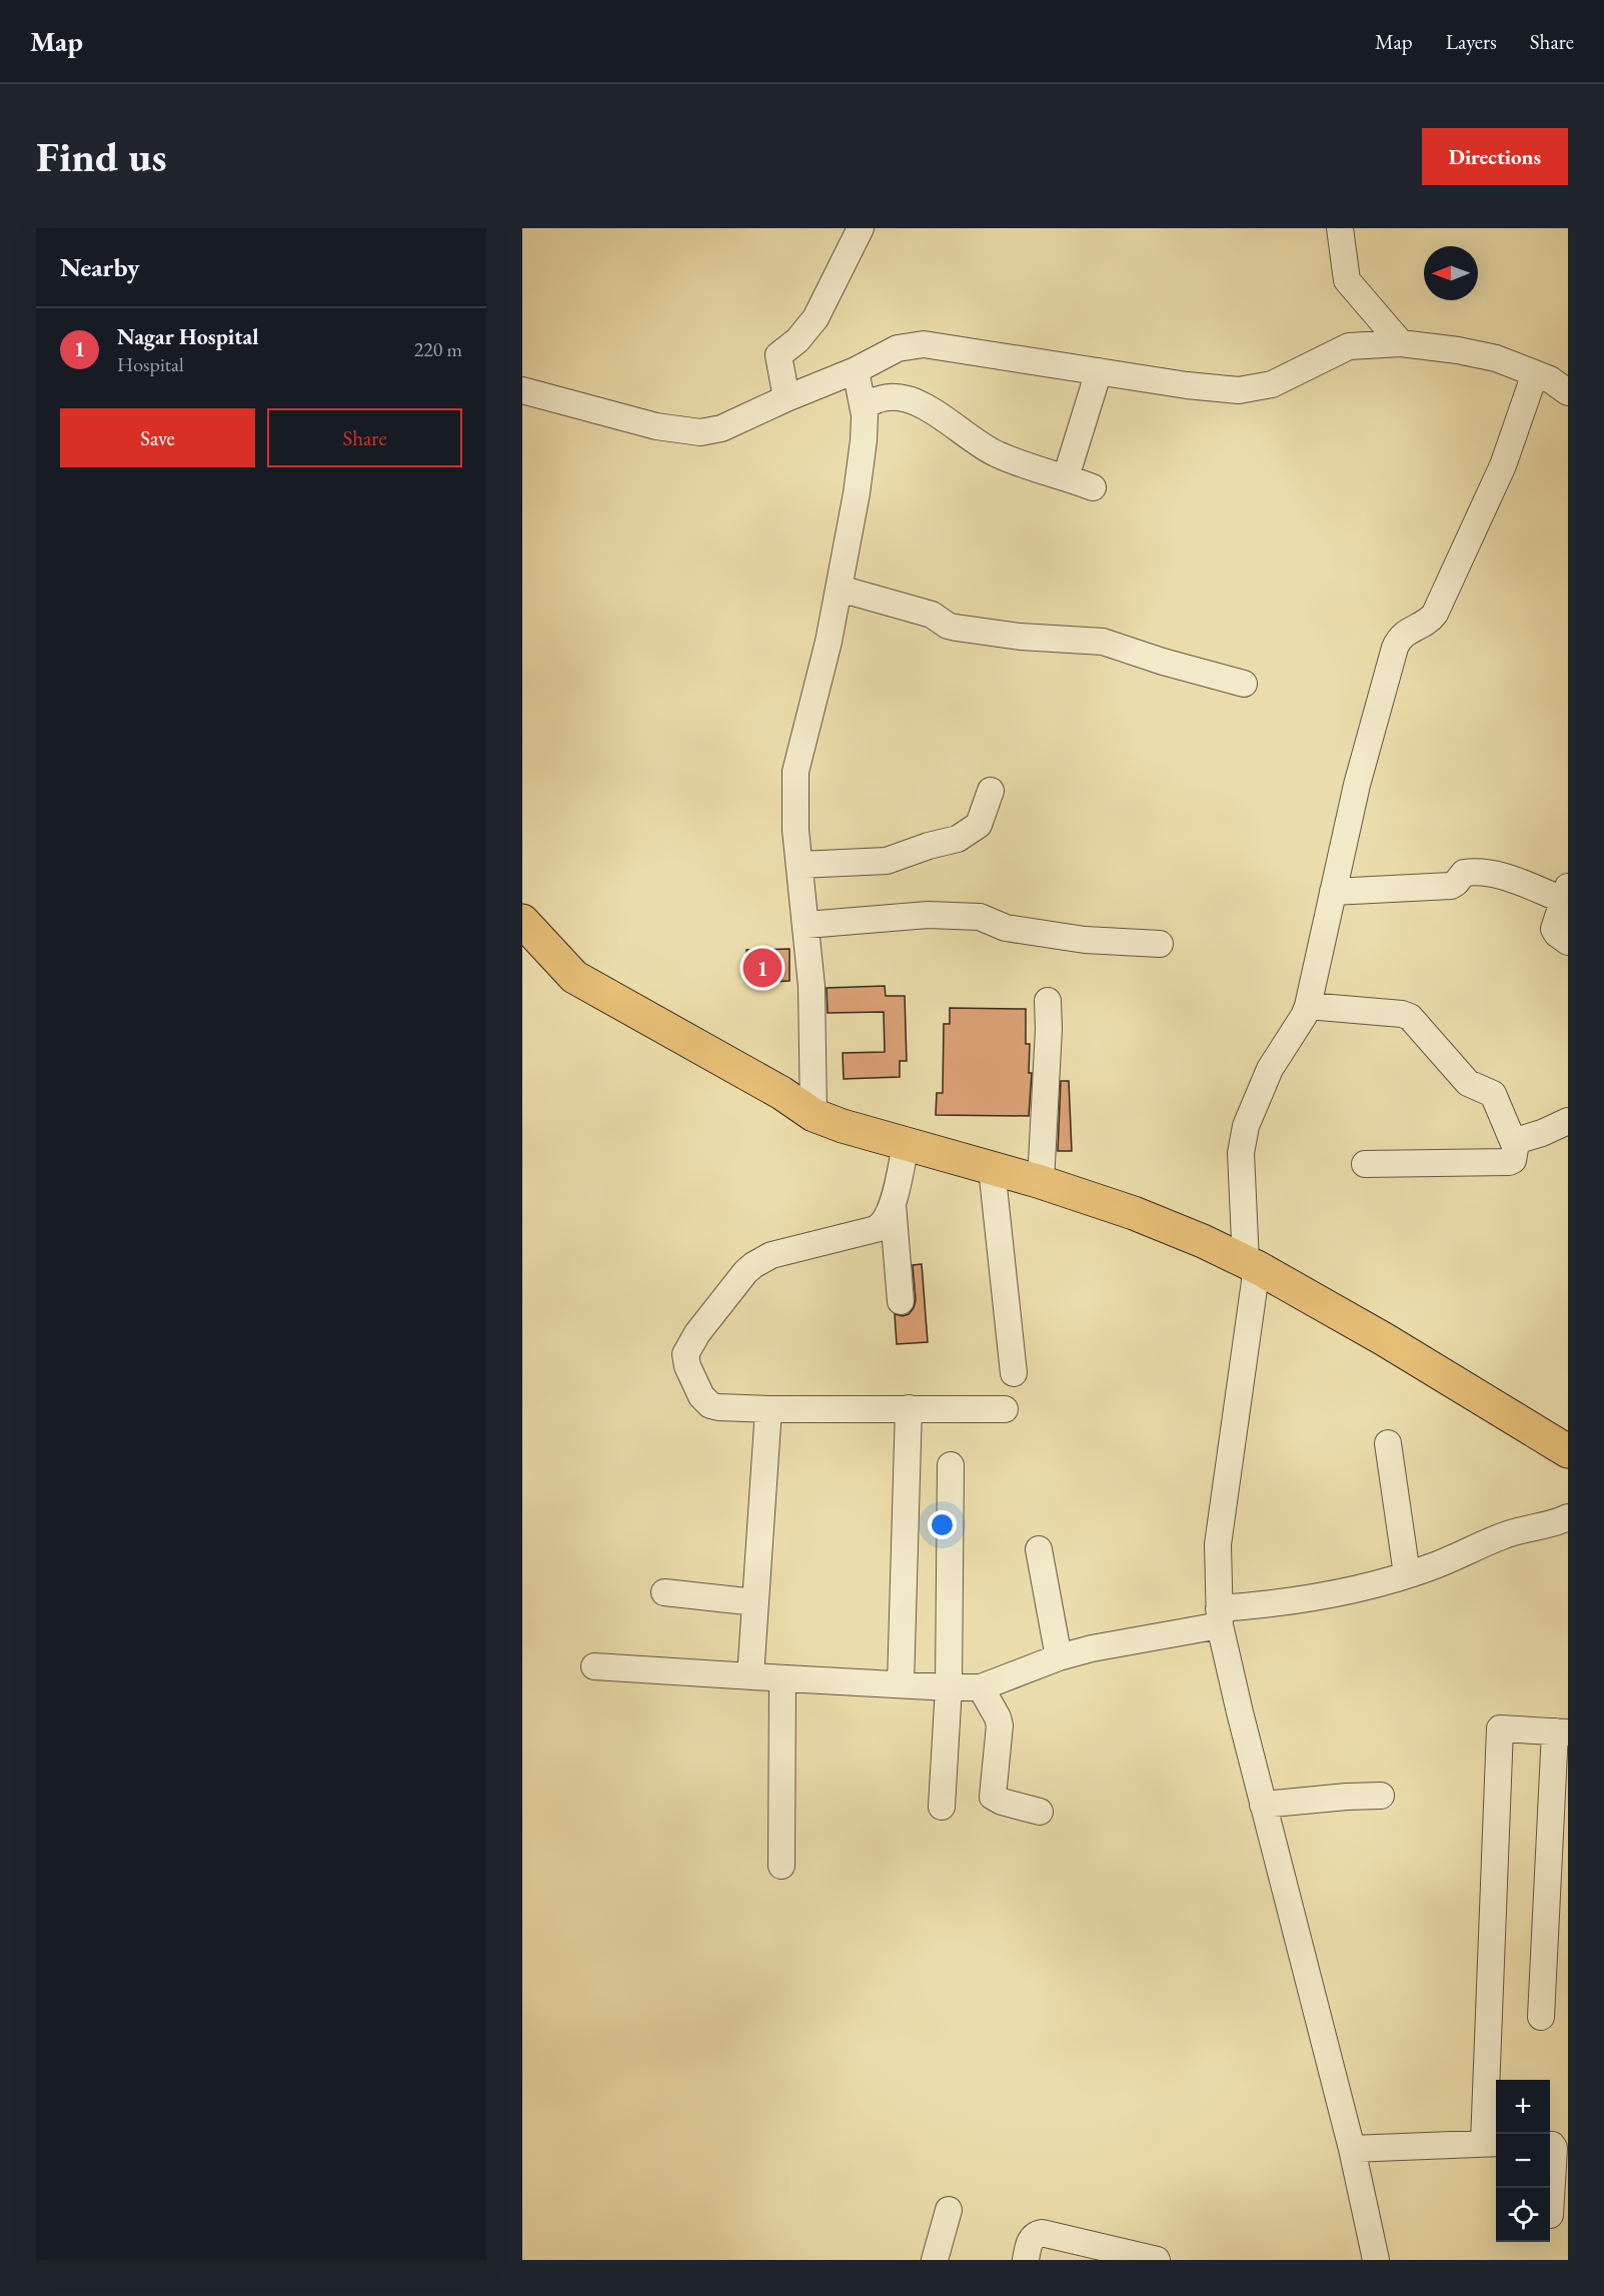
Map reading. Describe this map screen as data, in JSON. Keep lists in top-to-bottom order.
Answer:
{
  "north": "left",
  "page": {
    "header": "Map",
    "nav": ["Map", "Layers", "Share"],
    "buttons": [
      "Directions",
      ["Save", "Share"]
    ],
    "title": "Find us",
    "heading": "Nearby",
    "list": [
      {
        "mark": "1",
        "name": "Nagar Hospital",
        "note": "Hospital",
        "value": "220 m"
      }
    ],
    "pins": "1",
    "map_buttons": ["+", "−"]
  }
}
